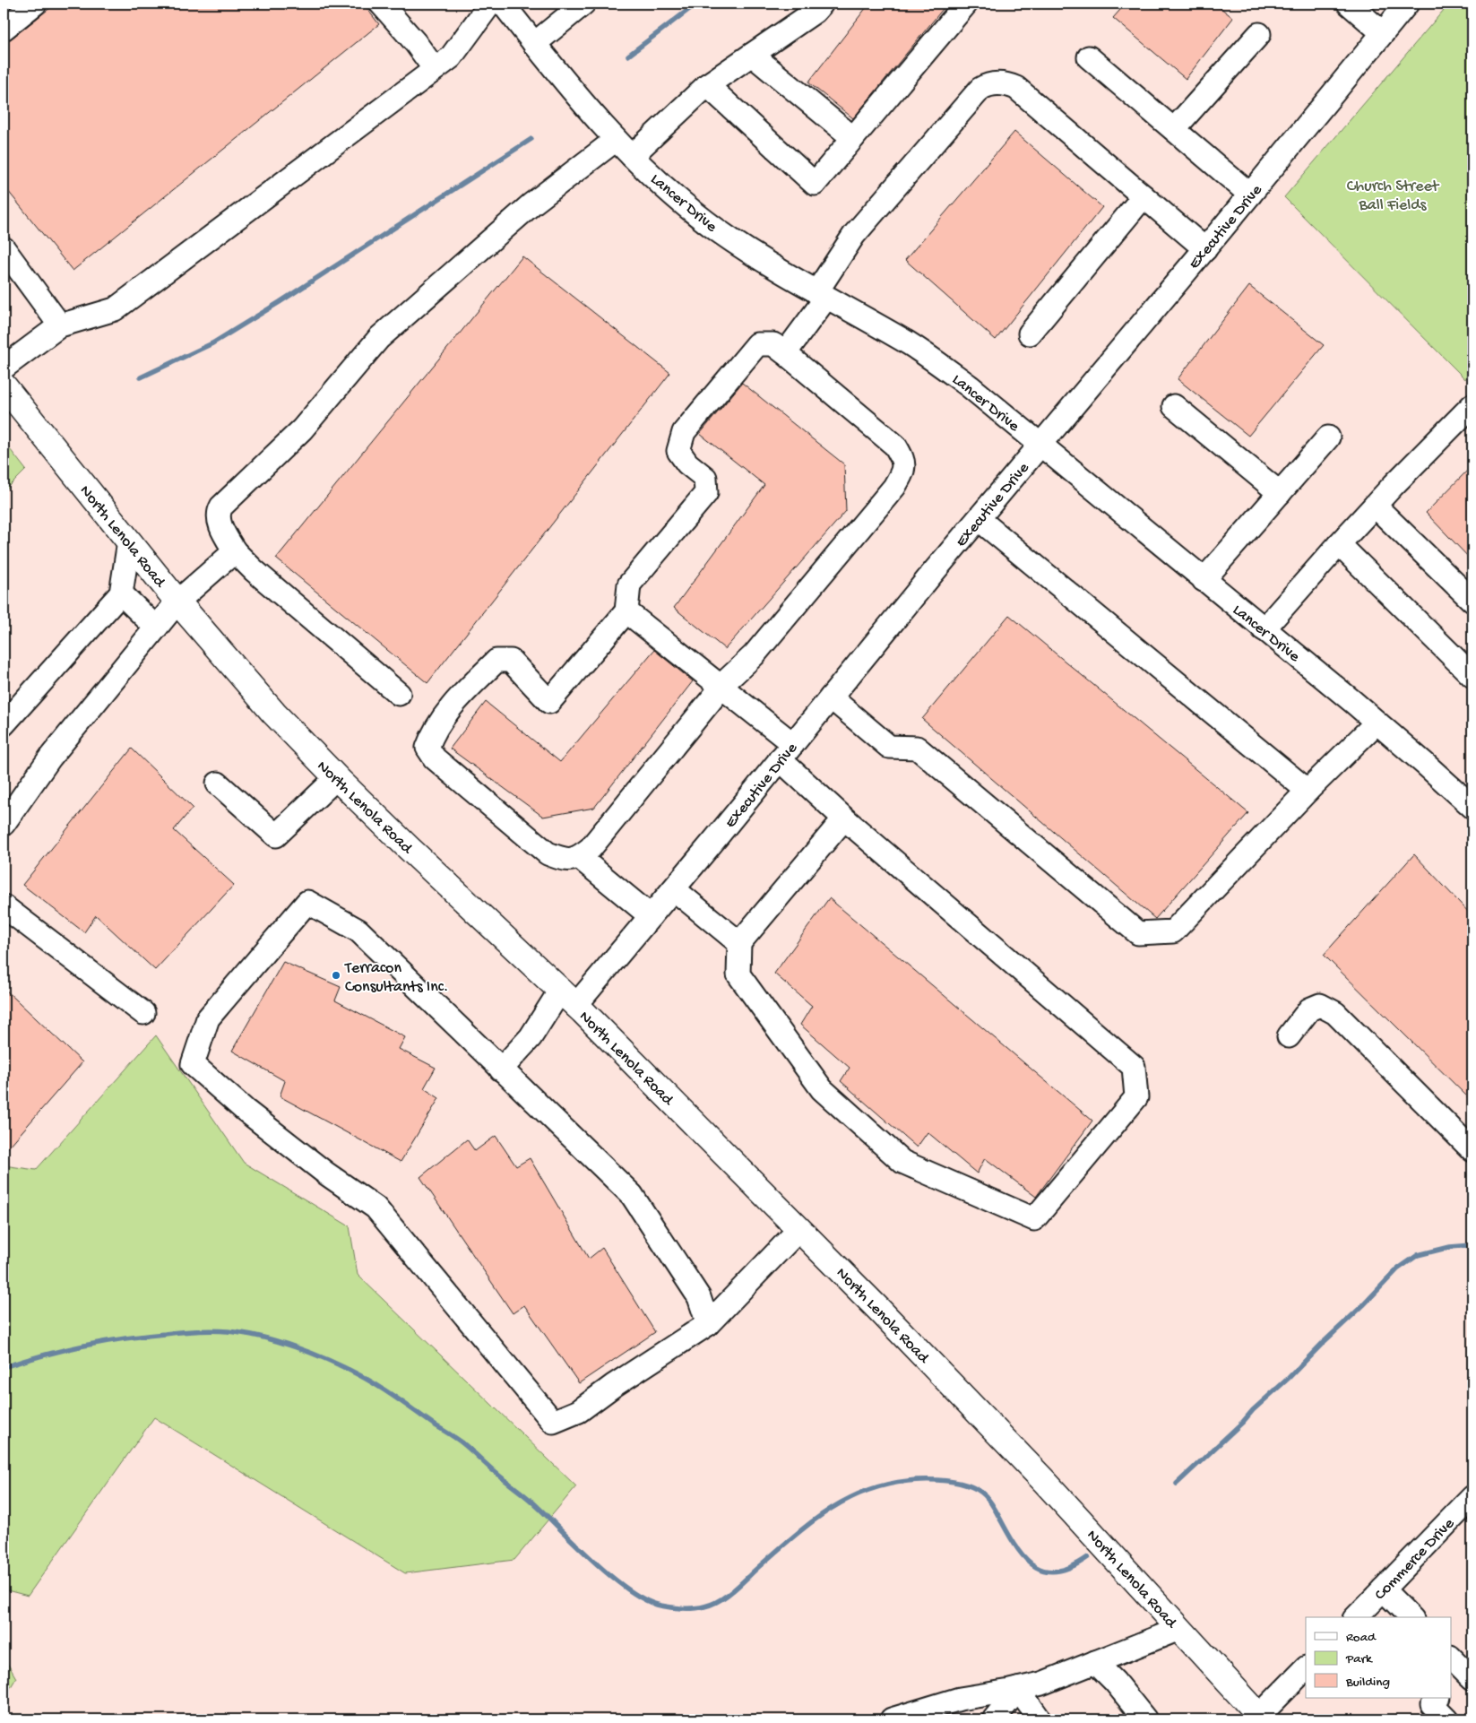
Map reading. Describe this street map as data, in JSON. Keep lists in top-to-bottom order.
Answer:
{
  "streets": {
    "main road": ["North Lenola Road"],
    "street": ["Lancer Drive", "Executive Drive", "Commerce Drive"]
  },
  "crossings": [
    ["Lancer Drive", "Executive Drive"],
    ["Executive Drive", "North Lenola Road"]
  ],
  "parks": ["Church Street Ball Fields"],
  "places": ["Terracon Consultants Inc."],
  "legend": ["Road", "Park", "Building"]
}
